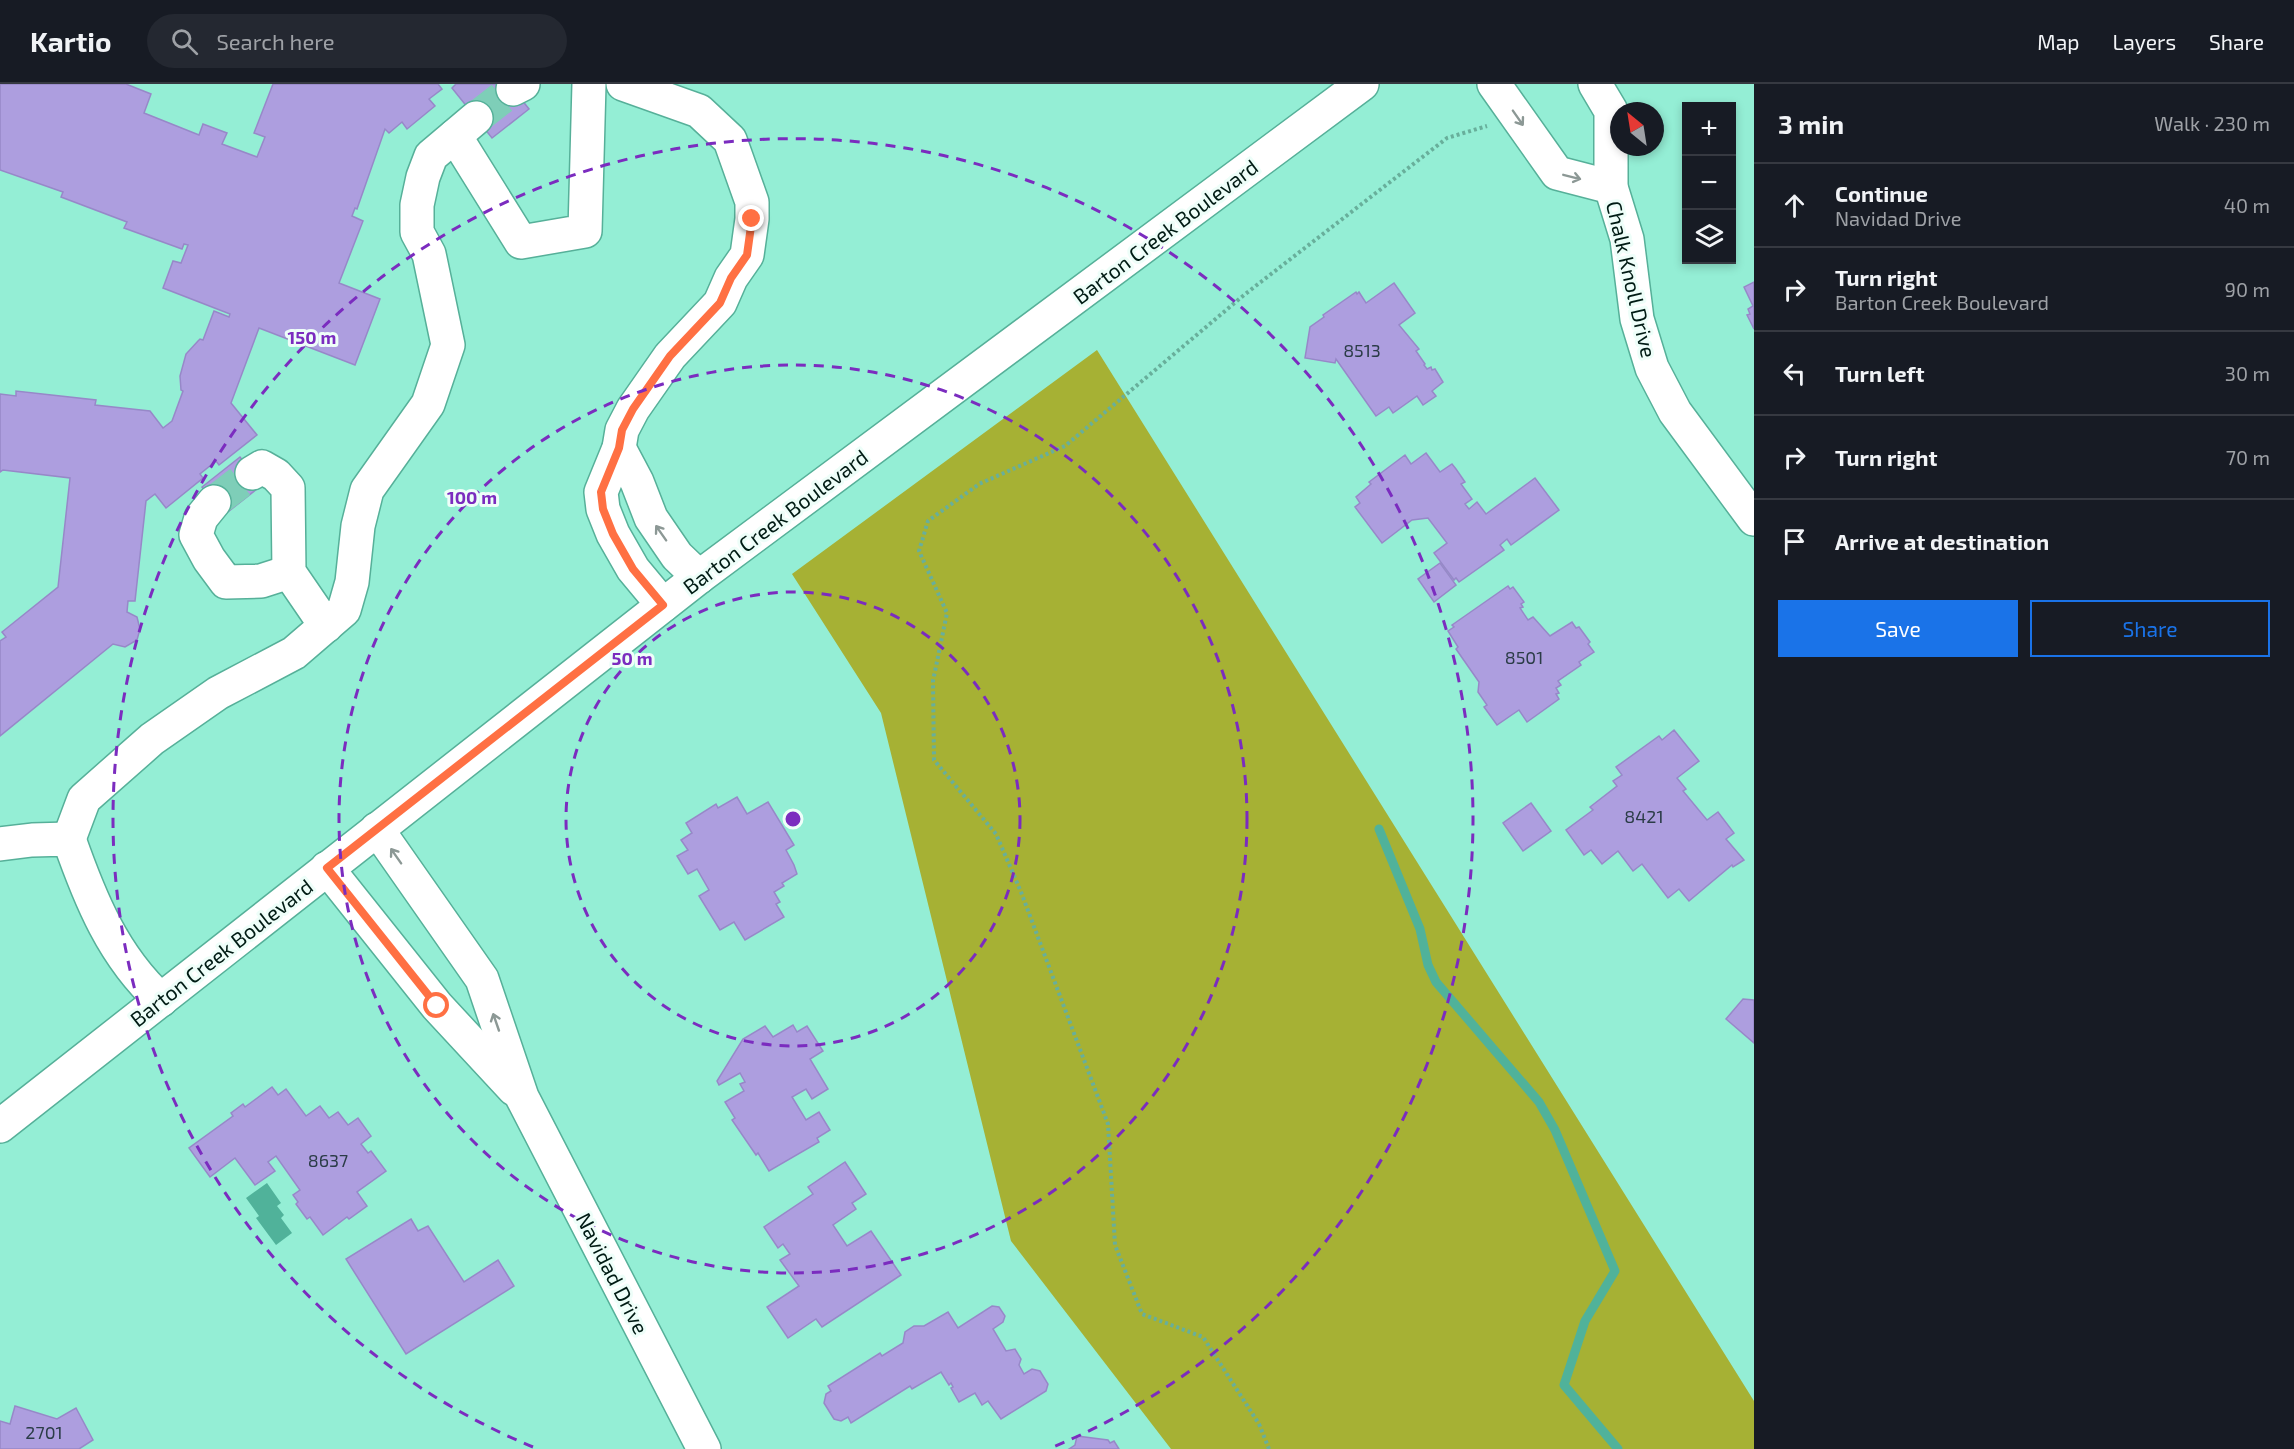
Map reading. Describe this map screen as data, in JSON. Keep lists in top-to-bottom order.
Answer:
{
  "streets": {
    "street": ["Barton Creek Boulevard", "Chalk Knoll Drive", "Navidad Drive"]
  },
  "crossings": [
    ["Barton Creek Boulevard", "Navidad Drive"]
  ],
  "house_numbers": [
    "8513",
    "8501",
    "8421",
    "8637",
    "2701"
  ],
  "north": "top left",
  "page": {
    "header": "Kartio",
    "search": "Search here",
    "nav": ["Map", "Layers", "Share"],
    "heading": ["3 min", "Walk · 230 m"],
    "map_buttons": ["+", "−"],
    "list": [
      ["Continue", "Navidad Drive", "40 m"],
      ["Turn right", "Barton Creek Boulevard", "90 m"],
      ["Turn left", "30 m"],
      ["Turn right", "70 m"],
      "Arrive at destination"
    ],
    "buttons": ["Save", "Share"]
  },
  "rings": ["150 m", "100 m", "50 m"]
}
